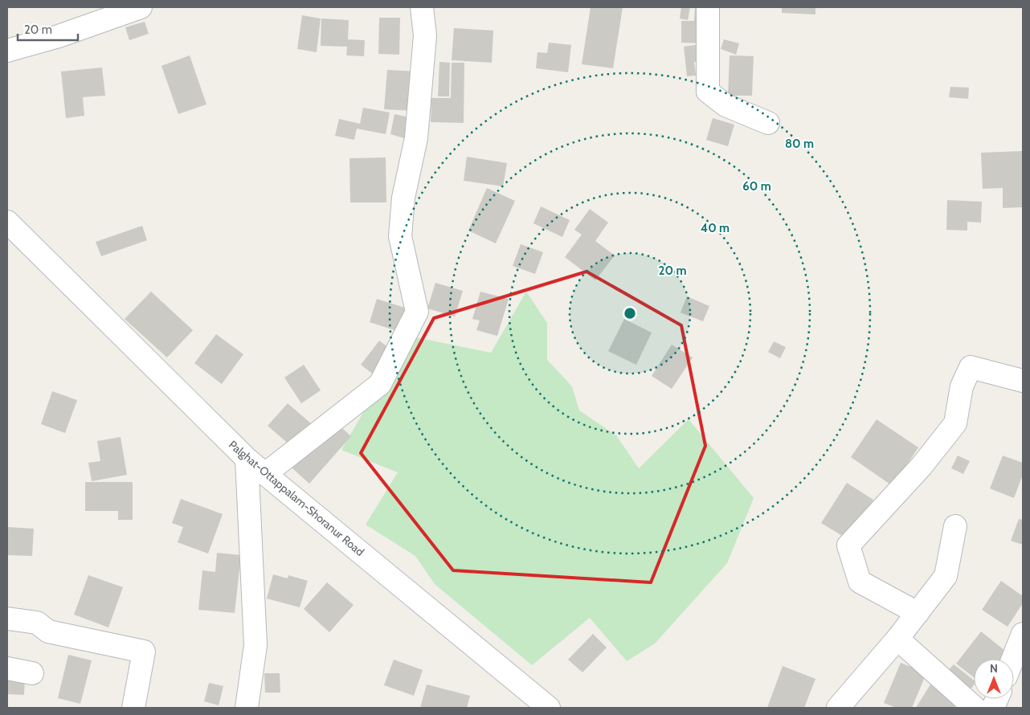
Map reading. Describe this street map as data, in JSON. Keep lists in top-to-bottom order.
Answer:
{
  "streets": {
    "street": ["Palghat-Ottappalam-Shoranur Road"]
  },
  "scale_bar": "20 m",
  "north": "top",
  "rings": [
    "80 m",
    "60 m",
    "40 m",
    "20 m"
  ]
}
